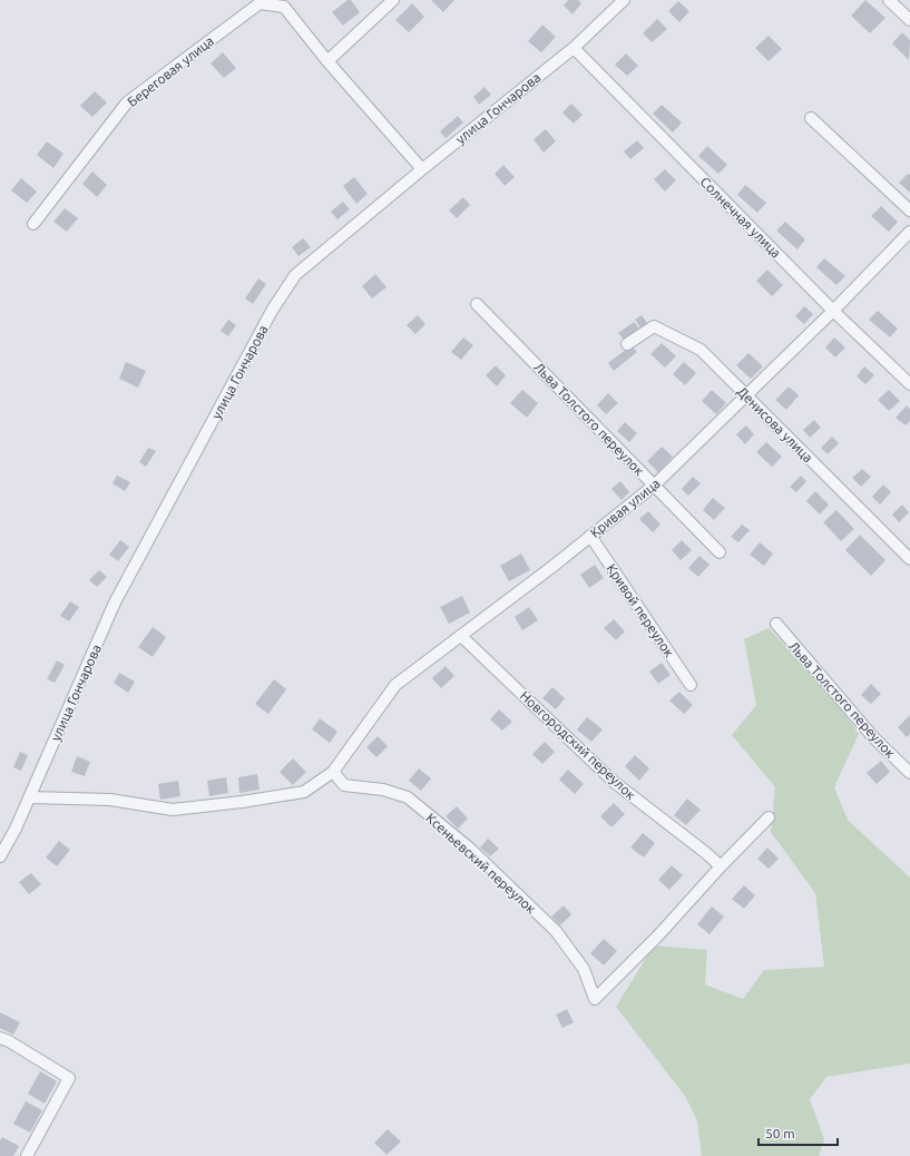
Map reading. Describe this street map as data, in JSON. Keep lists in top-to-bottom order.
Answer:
{
  "streets": {
    "street": [
      "Береговая улица",
      "улица Гончарова",
      "Солнечная улица",
      "Льва Толстого переулок",
      "Денисова улица",
      "Кривая улица",
      "Кривой переулок",
      "Новгородский переулок",
      "Ксеньевский переулок"
    ]
  },
  "crossings": [
    ["Береговая улица", "улица Гончарова"],
    ["улица Гончарова", "Солнечная улица"],
    ["улица Гончарова", "Кривая улица"],
    ["Солнечная улица", "Кривая улица"],
    ["Льва Толстого переулок", "Кривая улица"],
    ["Денисова улица", "Кривая улица"],
    ["Кривая улица", "Кривой переулок"],
    ["Кривая улица", "Новгородский переулок"],
    ["Кривая улица", "Ксеньевский переулок"],
    ["Новгородский переулок", "Ксеньевский переулок"]
  ],
  "scale_bar": "50 m"
}
